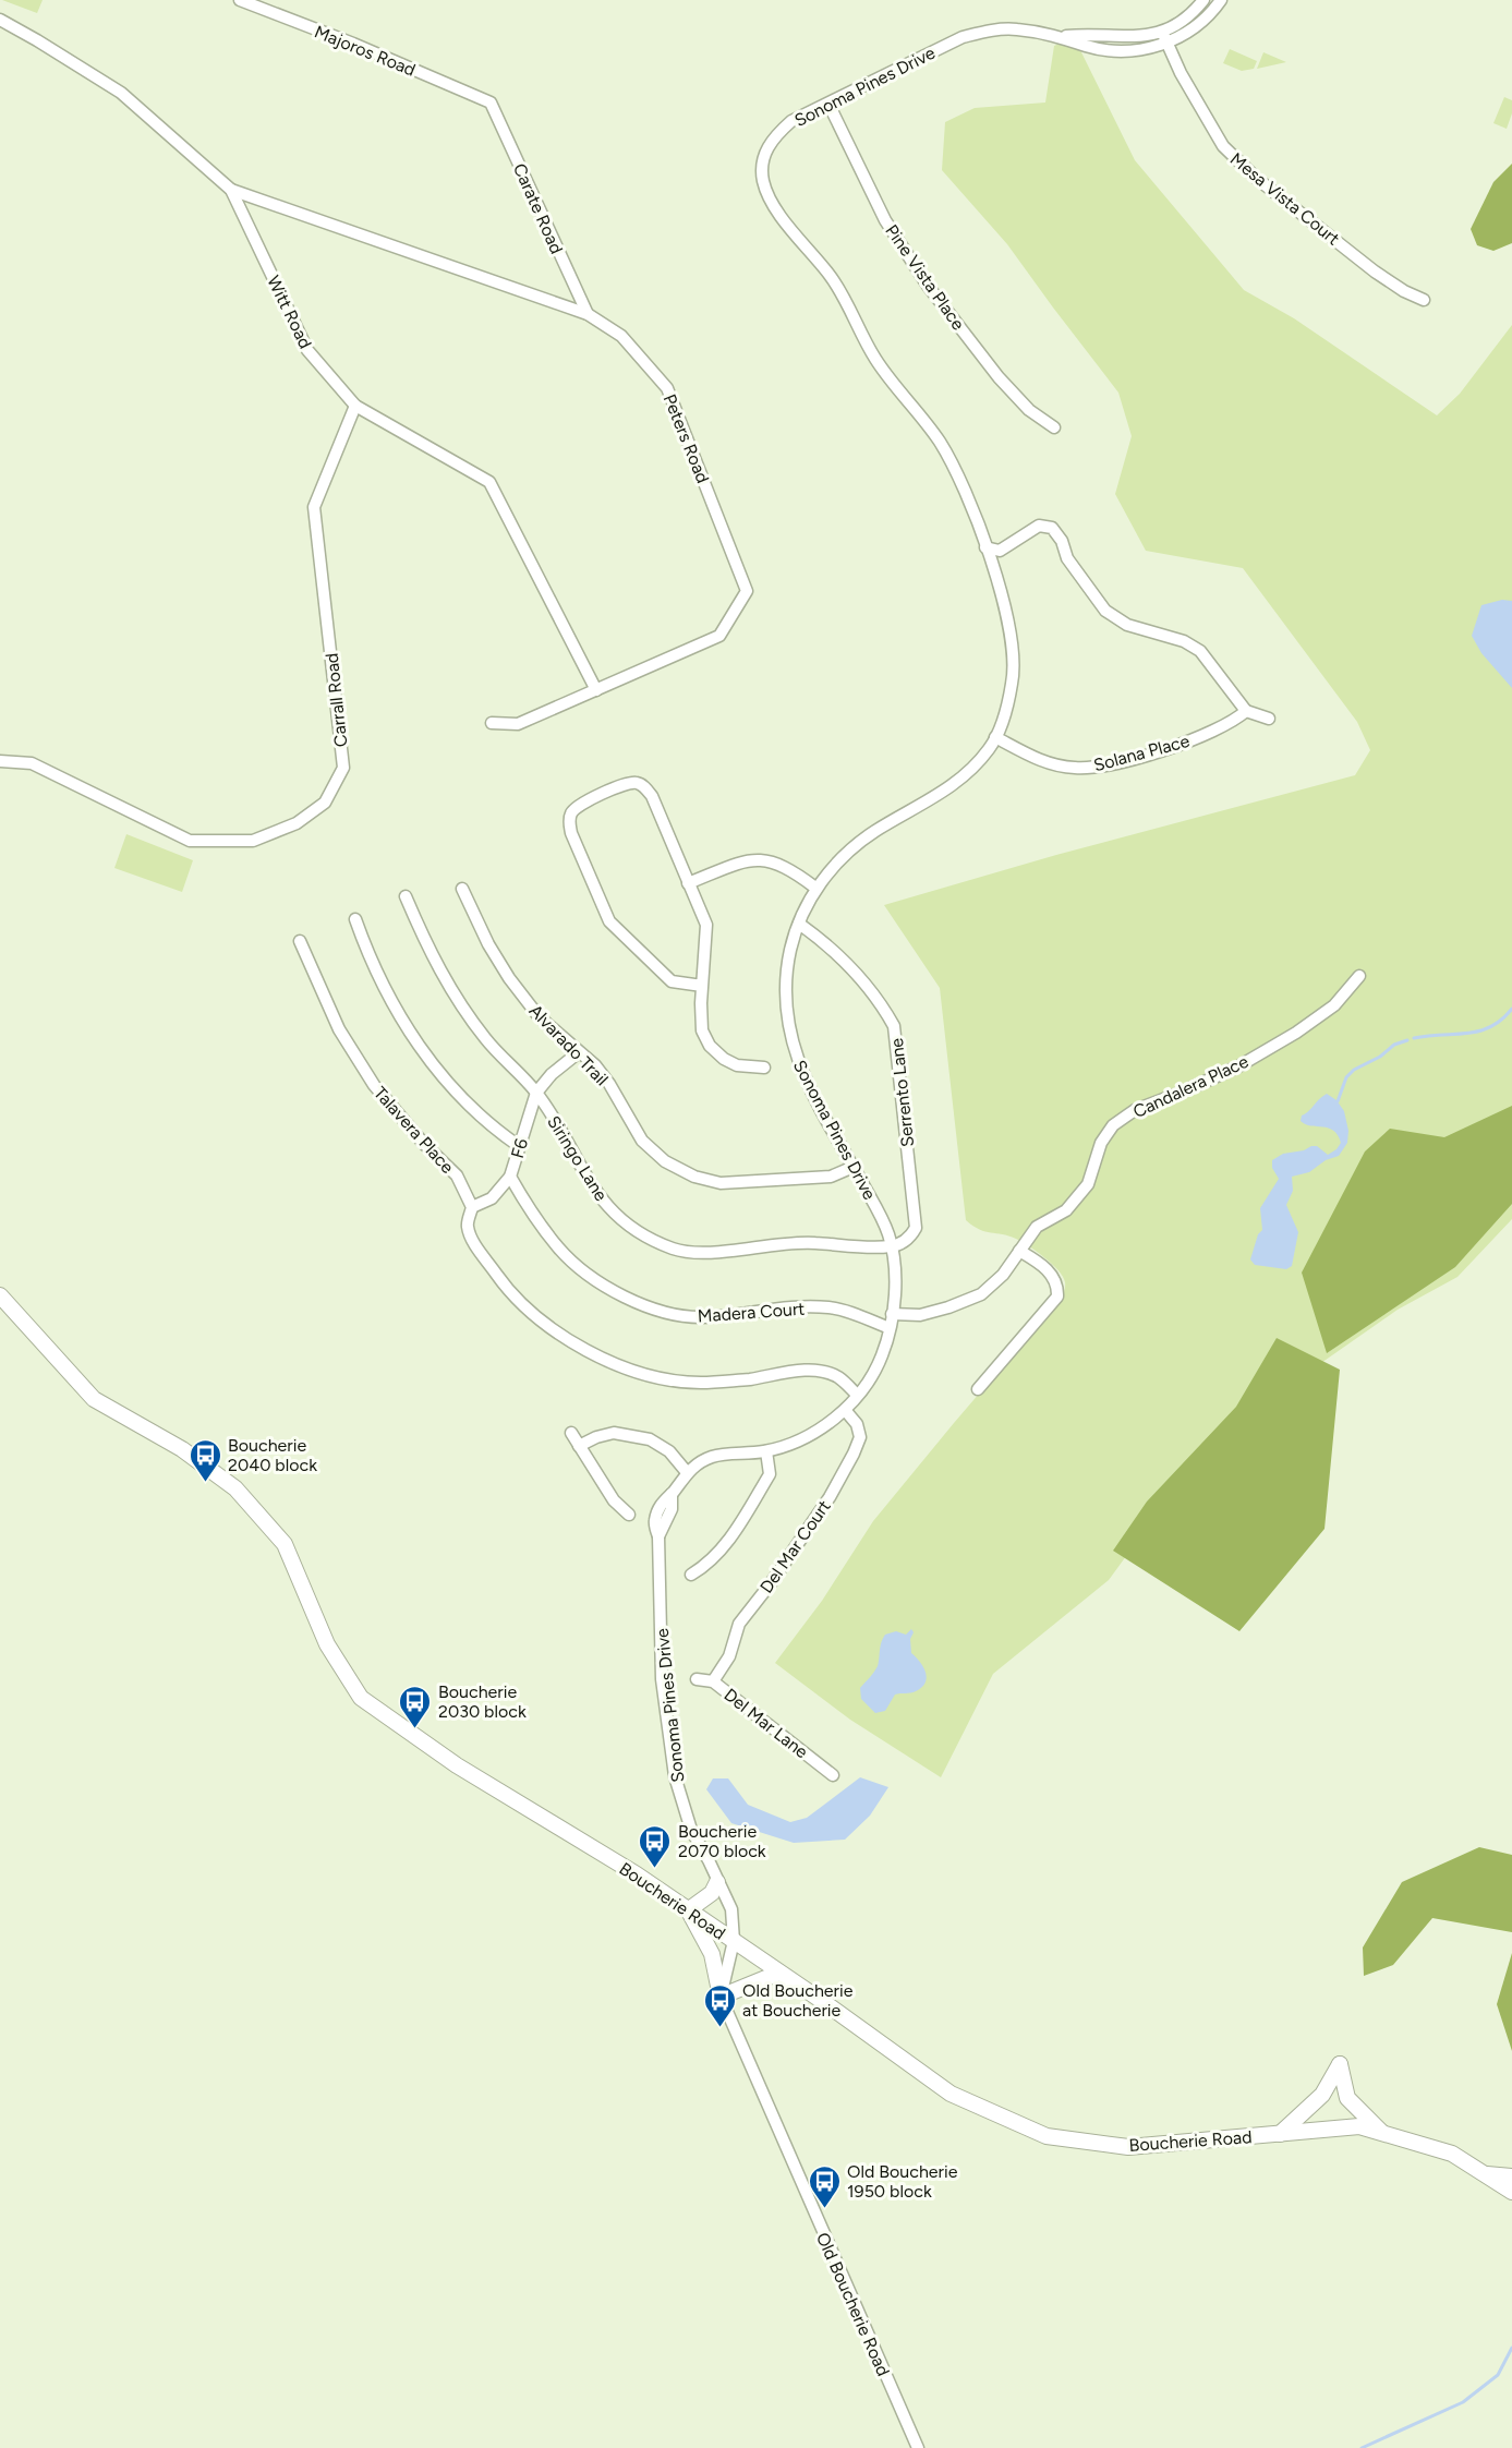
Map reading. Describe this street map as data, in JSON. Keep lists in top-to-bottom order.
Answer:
{
  "streets": {
    "main road": ["Boucherie Road"],
    "street": [
      "Majoros Road",
      "Sonoma Pines Drive",
      "Mesa Vista Court",
      "Carate Road",
      "Pine Vista Place",
      "Witt Road",
      "Peters Road",
      "Carrall Road",
      "Solana Place",
      "Alvarado Trail",
      "Candalera Place",
      "Serrento Lane",
      "Talavera Place",
      "F6",
      "Siringo Lane",
      "Madera Court",
      "Del Mar Court",
      "Del Mar Lane",
      "Old Boucherie Road"
    ]
  },
  "crossings": [
    ["Majoros Road", "Carate Road"],
    ["Sonoma Pines Drive", "Mesa Vista Court"],
    ["Sonoma Pines Drive", "Pine Vista Place"],
    ["Sonoma Pines Drive", "Solana Place"],
    ["Sonoma Pines Drive", "Alvarado Trail"],
    ["Sonoma Pines Drive", "Candalera Place"],
    ["Sonoma Pines Drive", "Serrento Lane"],
    ["Sonoma Pines Drive", "Talavera Place"],
    ["Sonoma Pines Drive", "Siringo Lane"],
    ["Sonoma Pines Drive", "Madera Court"],
    ["Sonoma Pines Drive", "Del Mar Court"],
    ["Sonoma Pines Drive", "Boucherie Road"],
    ["Carate Road", "Peters Road"],
    ["Witt Road", "Peters Road"],
    ["Witt Road", "Carrall Road"],
    ["Alvarado Trail", "F6"],
    ["Serrento Lane", "Siringo Lane"],
    ["Talavera Place", "F6"],
    ["F6", "Siringo Lane"],
    ["F6", "Madera Court"],
    ["Del Mar Court", "Del Mar Lane"]
  ],
  "places": {
    "bus stop": [
      "Boucherie 2040 block",
      "Boucherie 2030 block",
      "Boucherie 2070 block",
      "Old Boucherie at Boucherie",
      "Old Boucherie 1950 block"
    ]
  }
}
